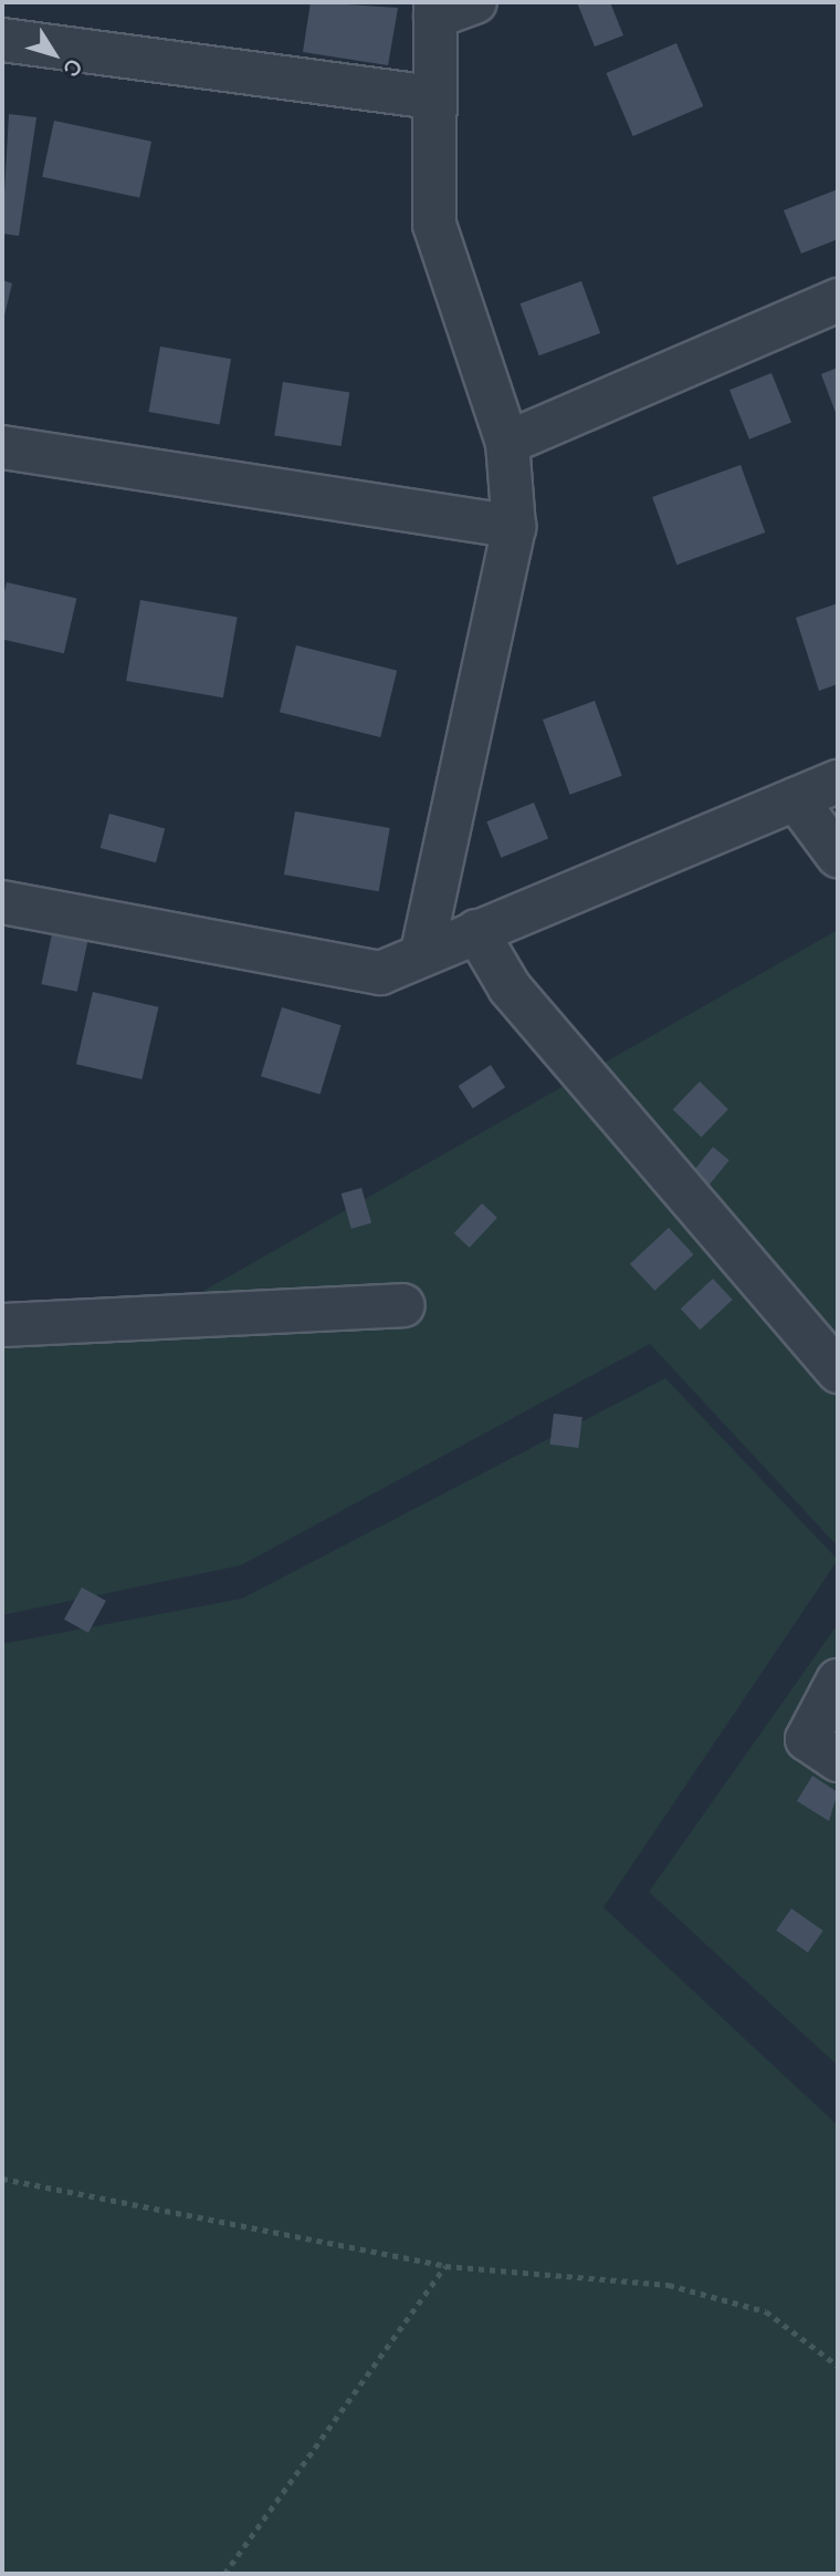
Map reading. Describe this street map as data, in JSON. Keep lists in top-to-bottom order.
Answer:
{
  "north": "bottom right"
}
